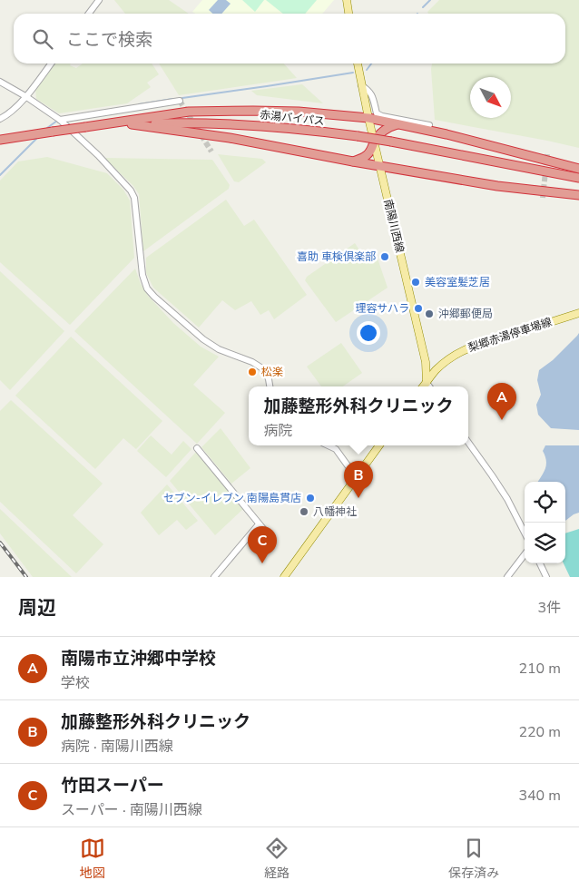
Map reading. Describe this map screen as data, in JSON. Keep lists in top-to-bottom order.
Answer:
{
  "streets": {
    "highway": ["赤湯バイパス"],
    "main road": ["南陽川西線", "梨郷赤湯停車場線"]
  },
  "crossings": [
    ["南陽川西線", "梨郷赤湯停車場線"]
  ],
  "places": [
    "喜助 車検倶楽部",
    "美容室髪芝居",
    "理容サハラ",
    "沖郷郵便局",
    "松楽",
    "セブン-イレブン 南陽島貫店",
    "八幡神社"
  ],
  "north": "bottom right",
  "page": {
    "search": "ここで検索",
    "pins": ["A", "B", "C"],
    "popup": ["加藤整形外科クリニック", "病院"],
    "heading": ["周辺", "3件"],
    "list": [
      {
        "mark": "A",
        "name": "南陽市立沖郷中学校",
        "note": "学校",
        "value": "210 m"
      },
      {
        "mark": "B",
        "name": "加藤整形外科クリニック",
        "note": "病院 · 南陽川西線",
        "value": "220 m"
      },
      {
        "mark": "C",
        "name": "竹田スーパー",
        "note": "スーパー · 南陽川西線",
        "value": "340 m"
      }
    ],
    "nav": ["地図", "経路", "保存済み"]
  }
}
